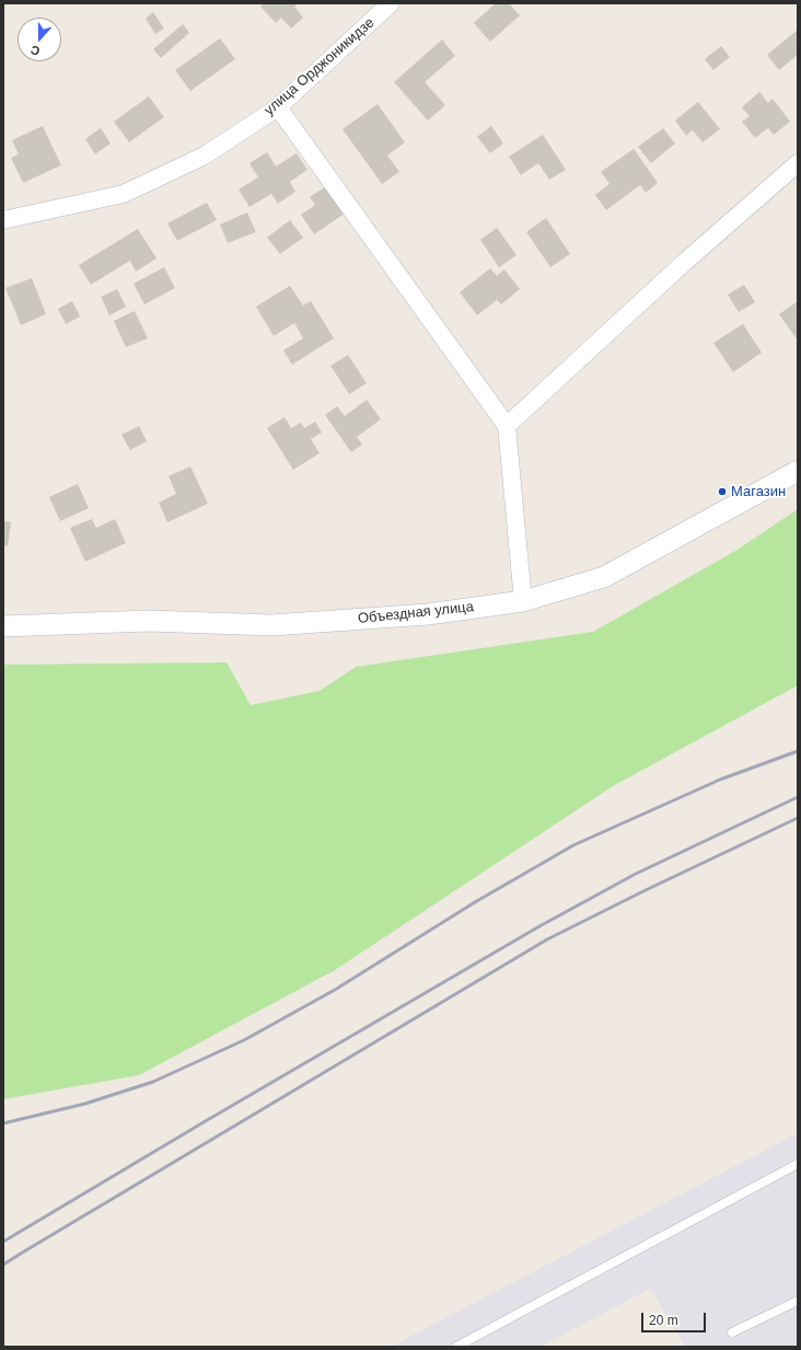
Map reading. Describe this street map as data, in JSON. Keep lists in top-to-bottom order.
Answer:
{
  "streets": {
    "street": ["улица Орджоникидзе", "Объездная улица"]
  },
  "places": ["Магазин"],
  "scale_bar": "20 m",
  "north": "bottom"
}
